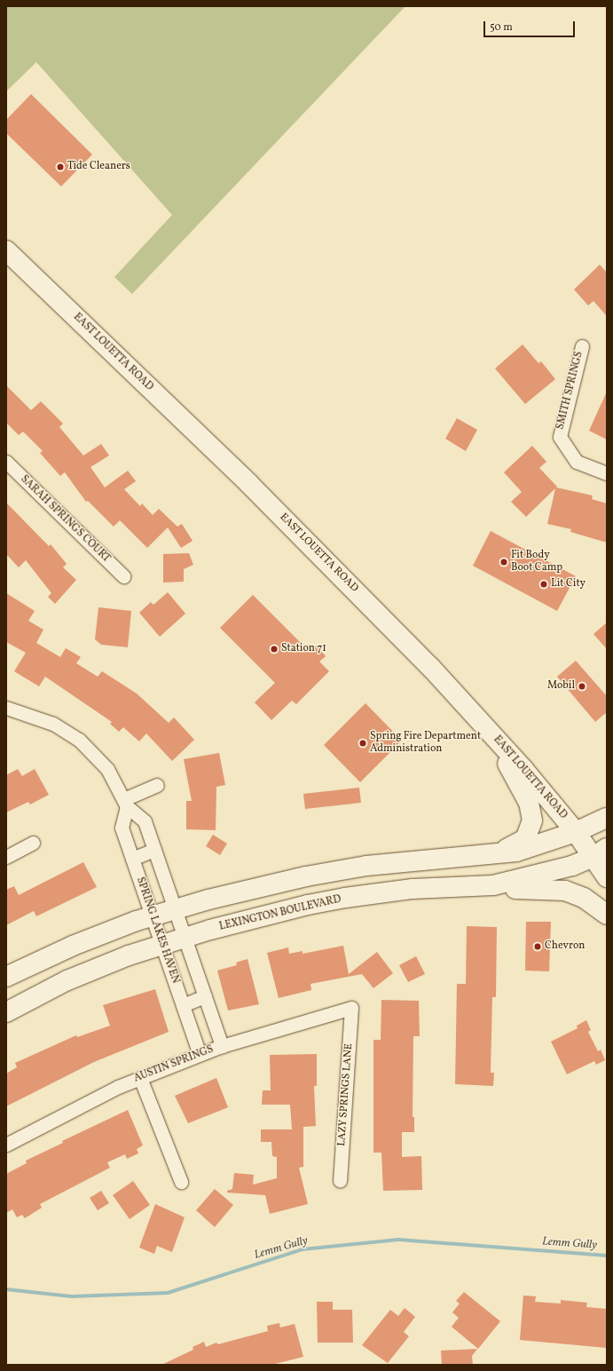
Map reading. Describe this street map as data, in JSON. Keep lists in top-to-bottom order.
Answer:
{
  "streets": {
    "main road": ["EAST LOUETTA ROAD", "LEXINGTON BOULEVARD"],
    "street": [
      "SMITH SPRINGS",
      "SARAH SPRINGS COURT",
      "SPRING LAKES HAVEN",
      "AUSTIN SPRINGS",
      "LAZY SPRINGS LANE"
    ]
  },
  "crossings": [
    ["EAST LOUETTA ROAD", "LEXINGTON BOULEVARD"],
    ["LEXINGTON BOULEVARD", "SPRING LAKES HAVEN"],
    ["SPRING LAKES HAVEN", "AUSTIN SPRINGS"],
    ["AUSTIN SPRINGS", "LAZY SPRINGS LANE"]
  ],
  "water": ["Lemm Gully"],
  "places": [
    "Tide Cleaners",
    "Fit Body Boot Camp",
    "Lit City",
    "Station 71",
    "Mobil",
    "Spring Fire Department Administration",
    "Chevron"
  ],
  "scale_bar": "50 m"
}
